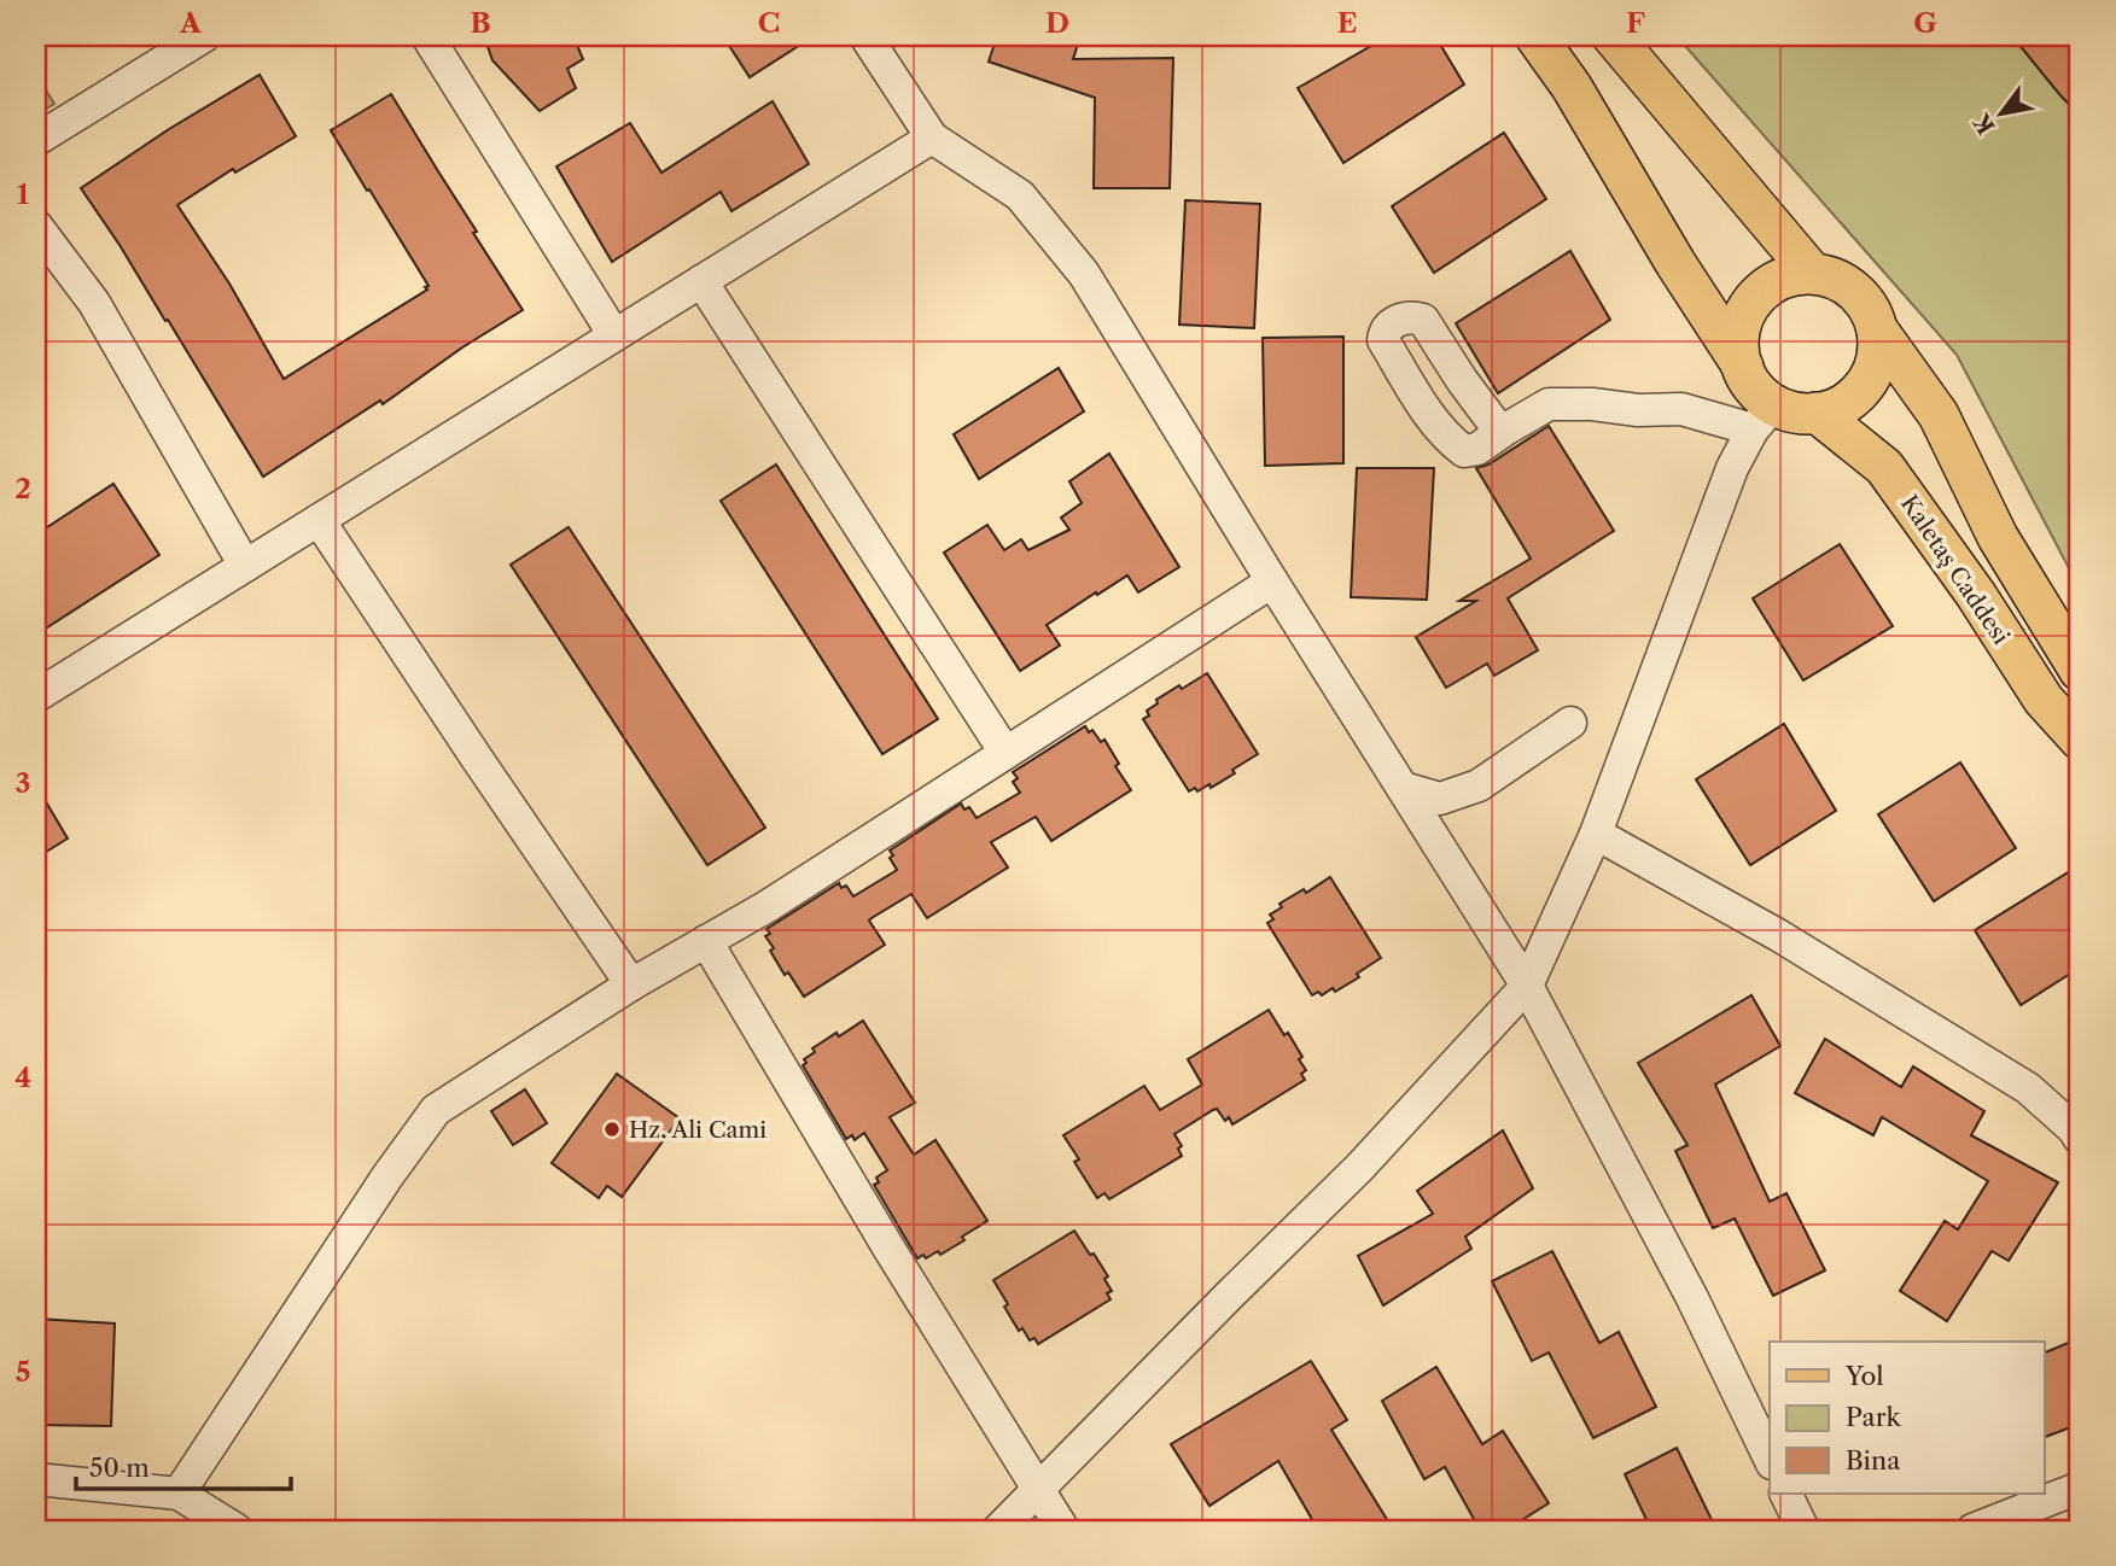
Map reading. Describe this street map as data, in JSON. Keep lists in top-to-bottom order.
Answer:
{
  "streets": {
    "main road": ["Kaletaş Caddesi"]
  },
  "places": ["Hz. Ali Cami"],
  "legend": ["Yol", "Park", "Bina"],
  "scale_bar": "50 m",
  "north": "bottom left",
  "grid": {
    "columns": [
      "A",
      "B",
      "C",
      "D",
      "E",
      "F",
      "G"
    ],
    "rows": [
      "1",
      "2",
      "3",
      "4",
      "5"
    ]
  }
}
